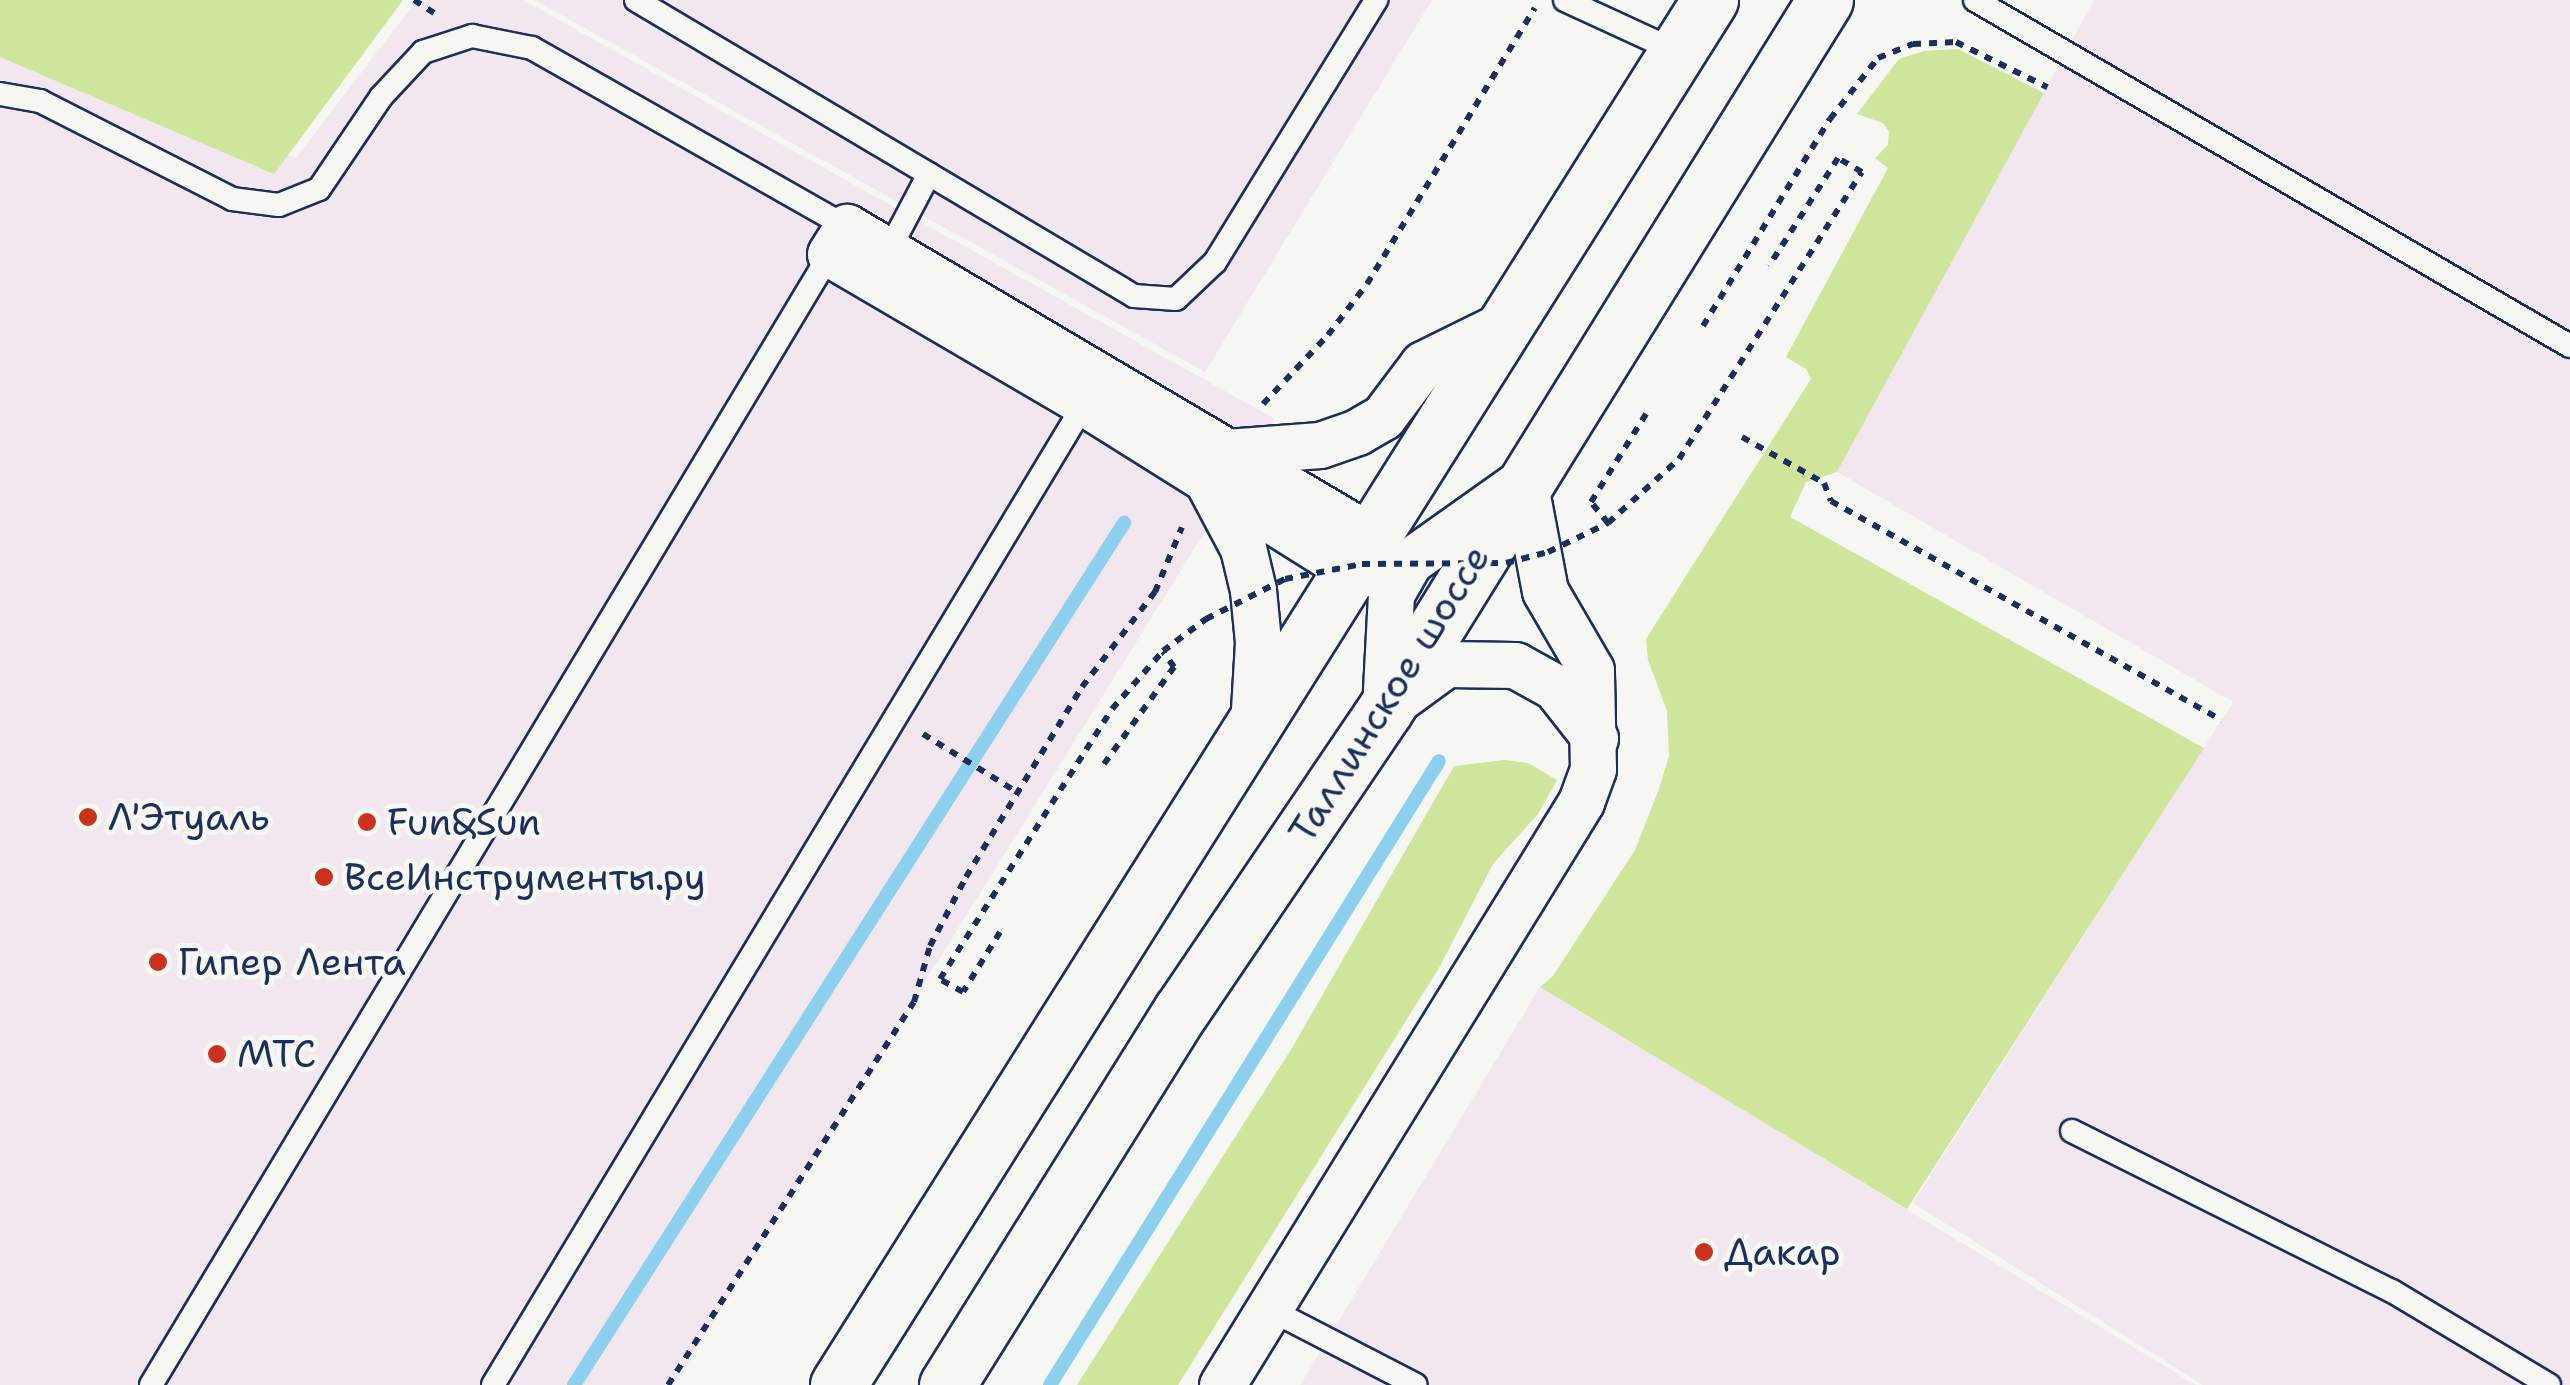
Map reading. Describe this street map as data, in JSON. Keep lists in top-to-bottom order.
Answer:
{
  "streets": {
    "main road": ["Таллинское шоссе"]
  },
  "places": [
    "Л'Этуаль",
    "Fun&Sun",
    "ВсеИнструменты.ру",
    "Гипер Лента",
    "МТС",
    "Дакар"
  ]
}
